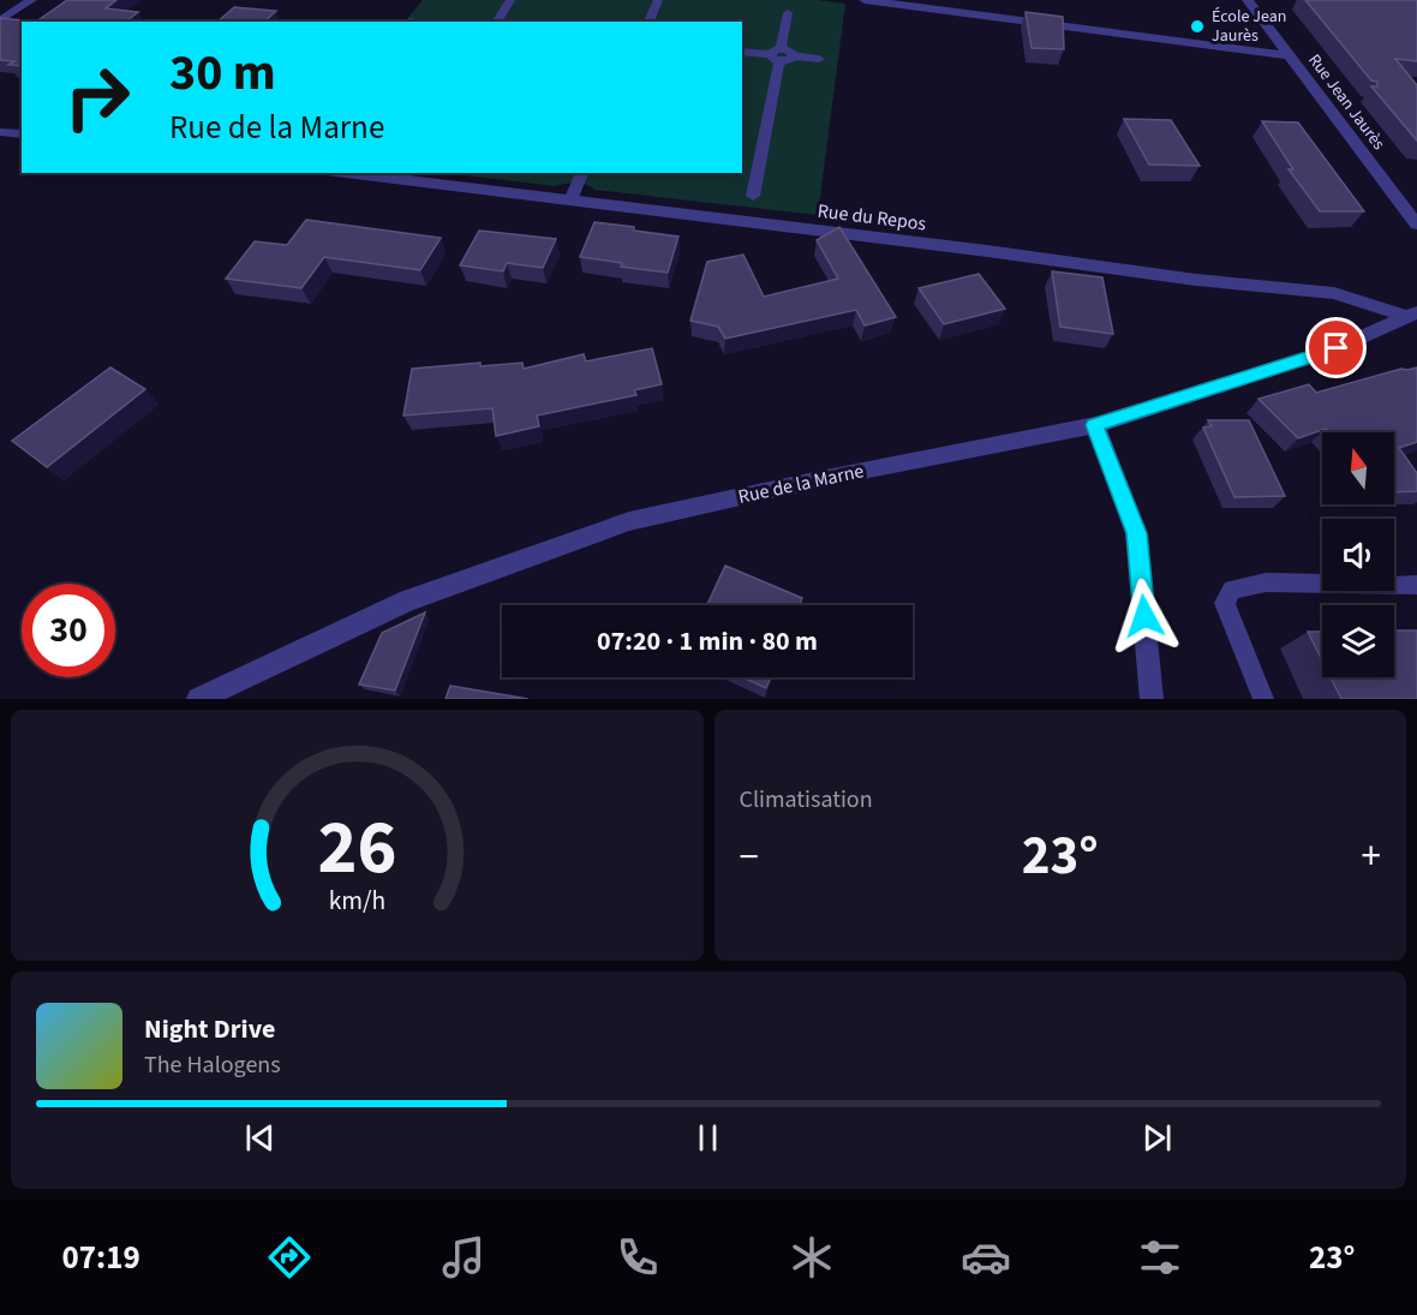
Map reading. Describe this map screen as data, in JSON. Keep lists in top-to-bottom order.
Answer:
{
  "streets": {
    "street": ["Rue Jean Jaurès", "Rue du Repos", "Rue de la Marne"]
  },
  "crossings": [
    ["Rue du Repos", "Rue de la Marne"]
  ],
  "places": ["École Jean Jaurès"],
  "north": "top",
  "page": {
    "turn": ["30 m", "Rue de la Marne"],
    "limit": "30",
    "trip": "07:20 · 1 min · 80 m",
    "tile": "Climatisation",
    "heat": ["−", "23°", "+"],
    "song": ["Night Drive", "The Halogens"],
    "tabs": ["07:19", "23°"],
    "gauge": ["26", "km/h"]
  }
}
